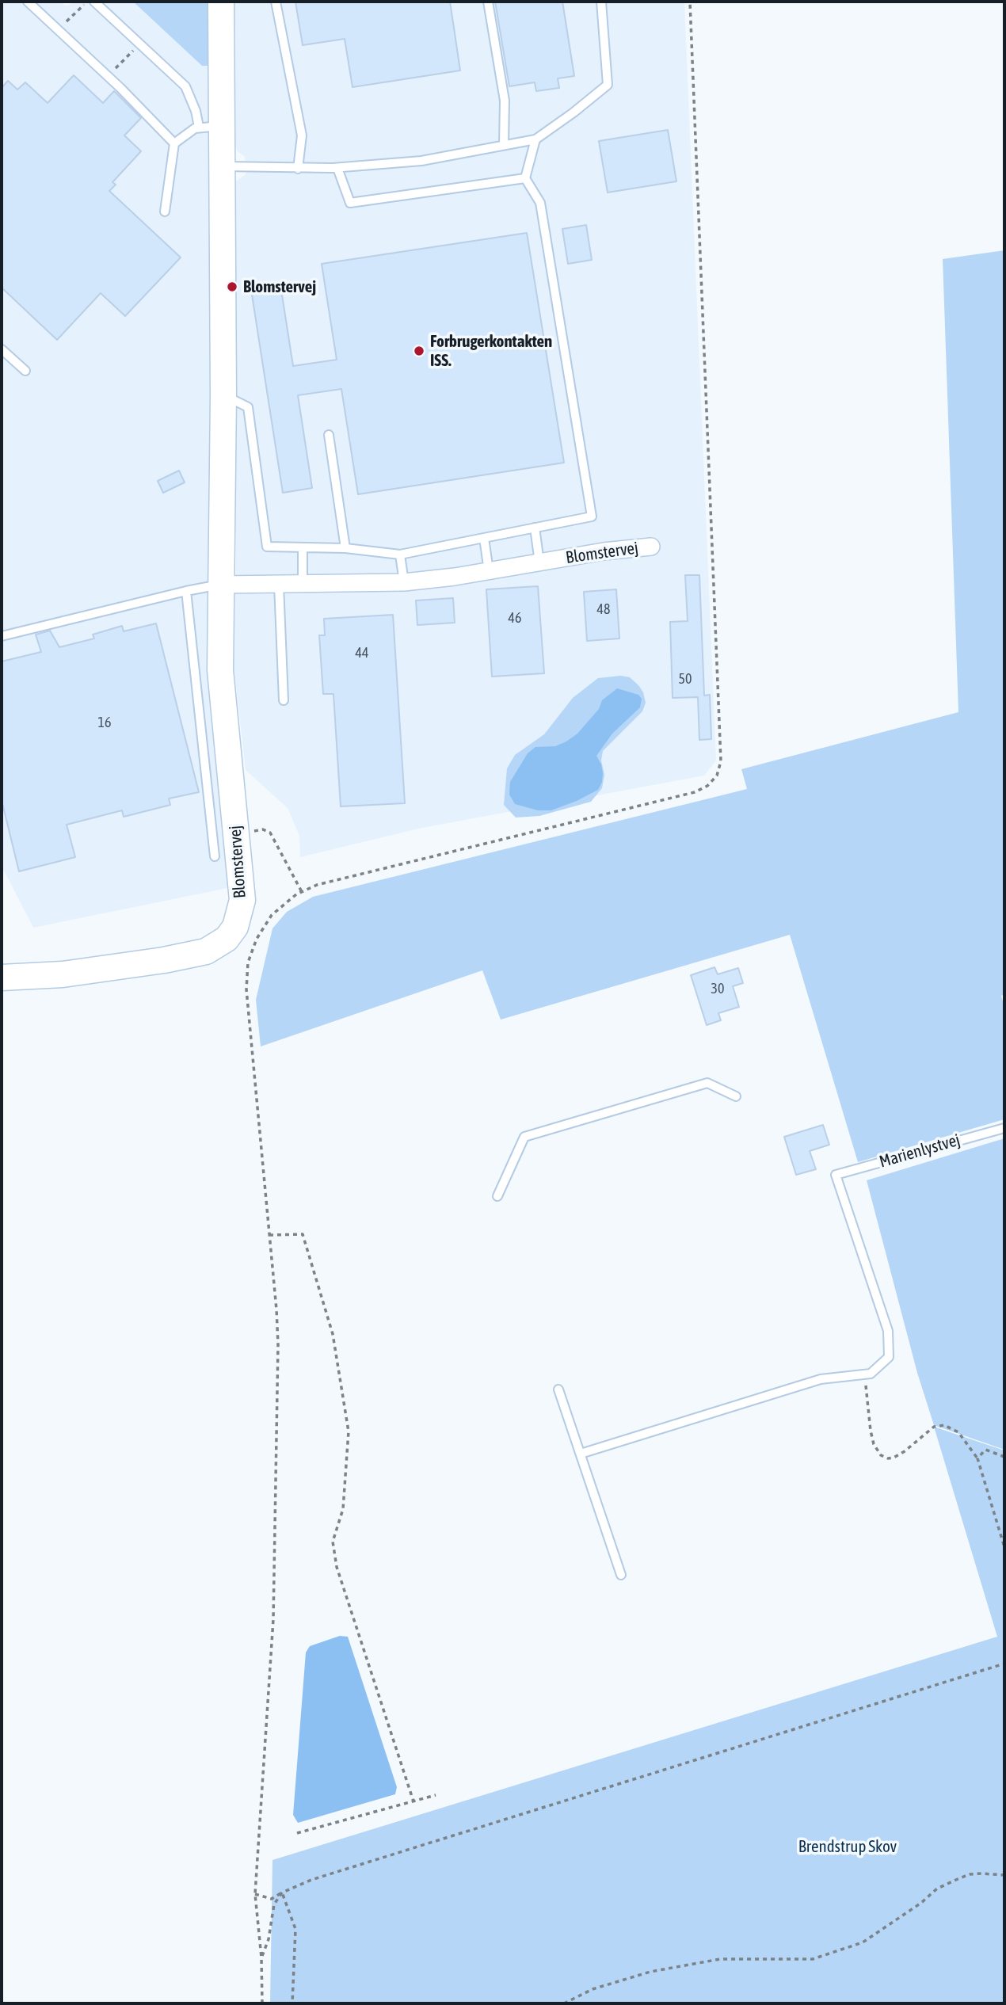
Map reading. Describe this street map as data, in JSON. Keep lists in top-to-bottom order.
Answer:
{
  "streets": {
    "street": ["Blomstervej"],
    "lane": ["Marienlystvej"]
  },
  "parks": ["Brendstrup Skov"],
  "places": ["Blomstervej", "Forbrugerkontakten ISS."],
  "house_numbers": [
    "48",
    "46",
    "44",
    "50",
    "16",
    "30"
  ]
}
